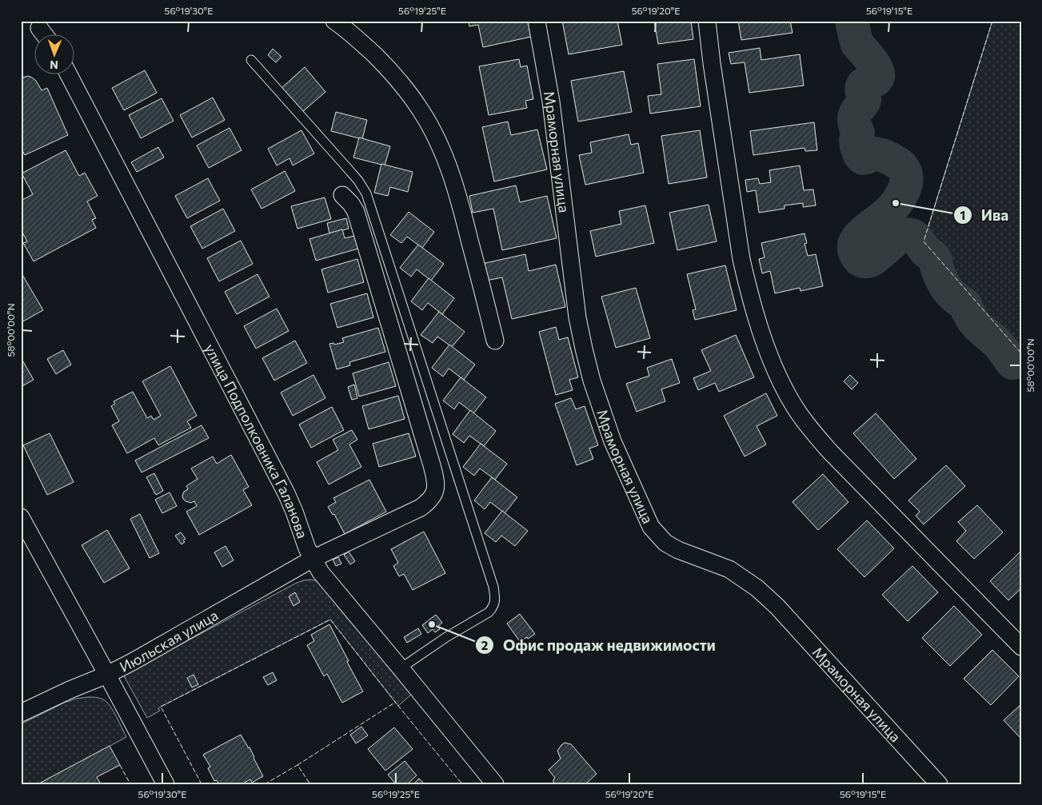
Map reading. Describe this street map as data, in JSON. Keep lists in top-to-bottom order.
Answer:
{
  "streets": {
    "street": ["Мраморная улица", "улица Подполковника Галанова", "Июльская улица"]
  },
  "crossings": [
    ["улица Подполковника Галанова", "Июльская улица"]
  ],
  "places": ["Ива", "Офис продаж недвижимости"],
  "north": "bottom",
  "coordinates": [
    "56°19'30\"E",
    "56°19'25\"E",
    "56°19'20\"E",
    "56°19'15\"E",
    "58°00'00\"N"
  ]
}
